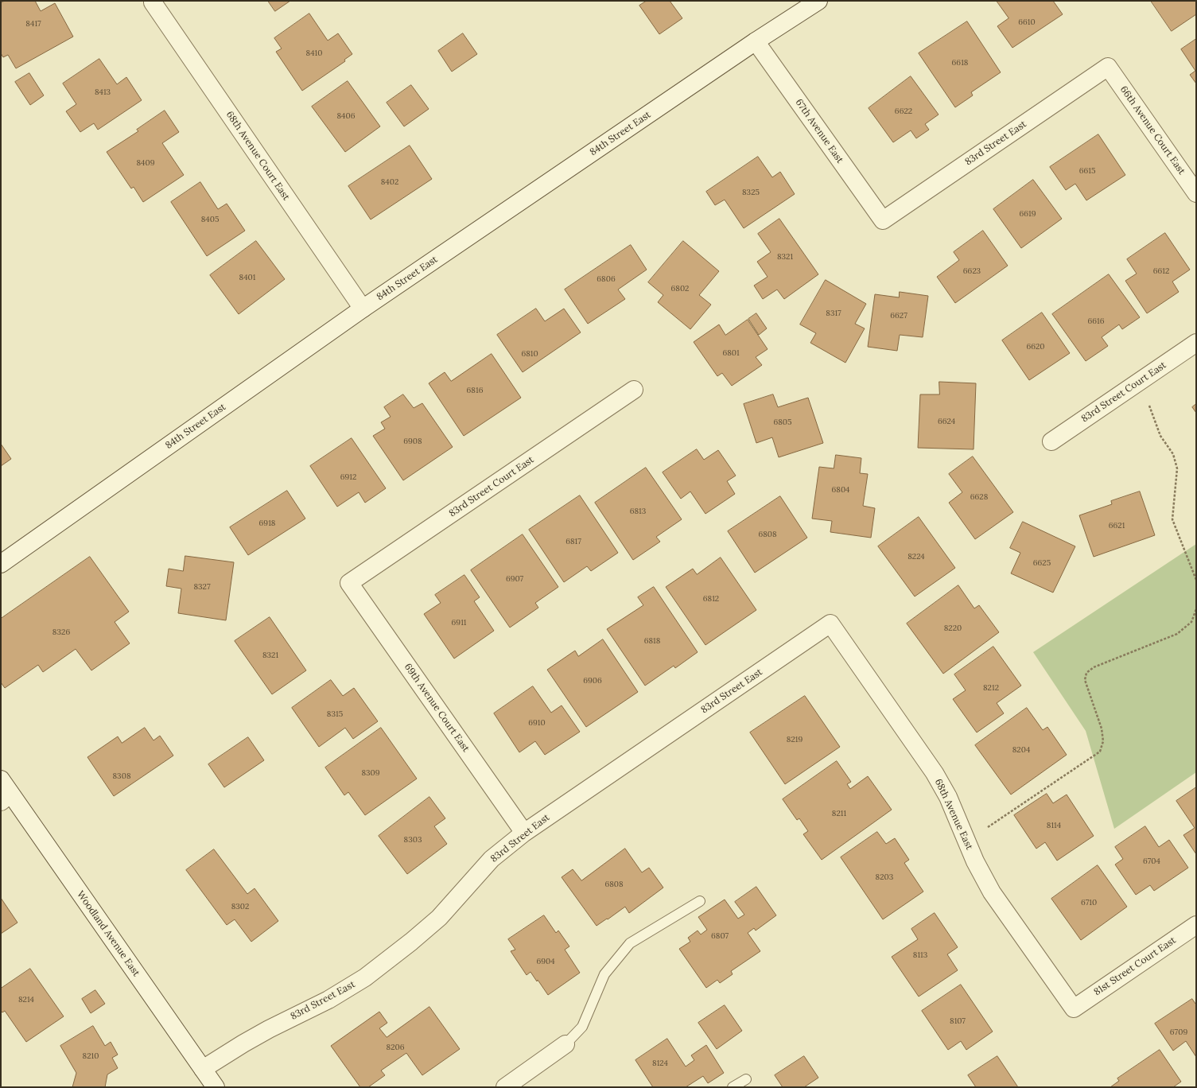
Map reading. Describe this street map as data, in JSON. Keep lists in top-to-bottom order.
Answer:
{
  "streets": {
    "street": [
      "66th Avenue Court East",
      "67th Avenue East",
      "84th Street East",
      "83rd Street East",
      "68th Avenue Court East",
      "83rd Street Court East",
      "69th Avenue Court East",
      "68th Avenue East",
      "Woodland Avenue East",
      "81st Street Court East"
    ]
  },
  "crossings": [
    ["66th Avenue Court East", "83rd Street East"],
    ["67th Avenue East", "84th Street East"],
    ["67th Avenue East", "83rd Street East"],
    ["84th Street East", "68th Avenue Court East"],
    ["83rd Street East", "69th Avenue Court East"],
    ["83rd Street East", "68th Avenue East"],
    ["83rd Street East", "Woodland Avenue East"],
    ["83rd Street Court East", "69th Avenue Court East"],
    ["68th Avenue East", "81st Street Court East"]
  ],
  "house_numbers": [
    "6610",
    "8417",
    "8410",
    "6618",
    "8413",
    "6622",
    "8406",
    "8409",
    "6615",
    "8402",
    "8325",
    "6619",
    "8405",
    "8321",
    "6623",
    "6612",
    "8401",
    "6806",
    "6802",
    "8317",
    "6627",
    "6616",
    "6620",
    "6801",
    "6810",
    "6816",
    "6624",
    "6805",
    "6908",
    "6912",
    "6804",
    "6628",
    "6813",
    "6918",
    "6621",
    "6808",
    "6817",
    "8224",
    "6625",
    "6907",
    "8327",
    "6812",
    "6911",
    "8220",
    "8326",
    "6818",
    "8321",
    "6906",
    "8212",
    "8315",
    "6910",
    "8219",
    "8204",
    "8309",
    "8308",
    "8211",
    "8114",
    "8303",
    "6704",
    "8203",
    "6808",
    "6710",
    "8302",
    "6807",
    "8113",
    "6904",
    "8214",
    "8107",
    "6709",
    "8206",
    "8210",
    "8124"
  ]
}
